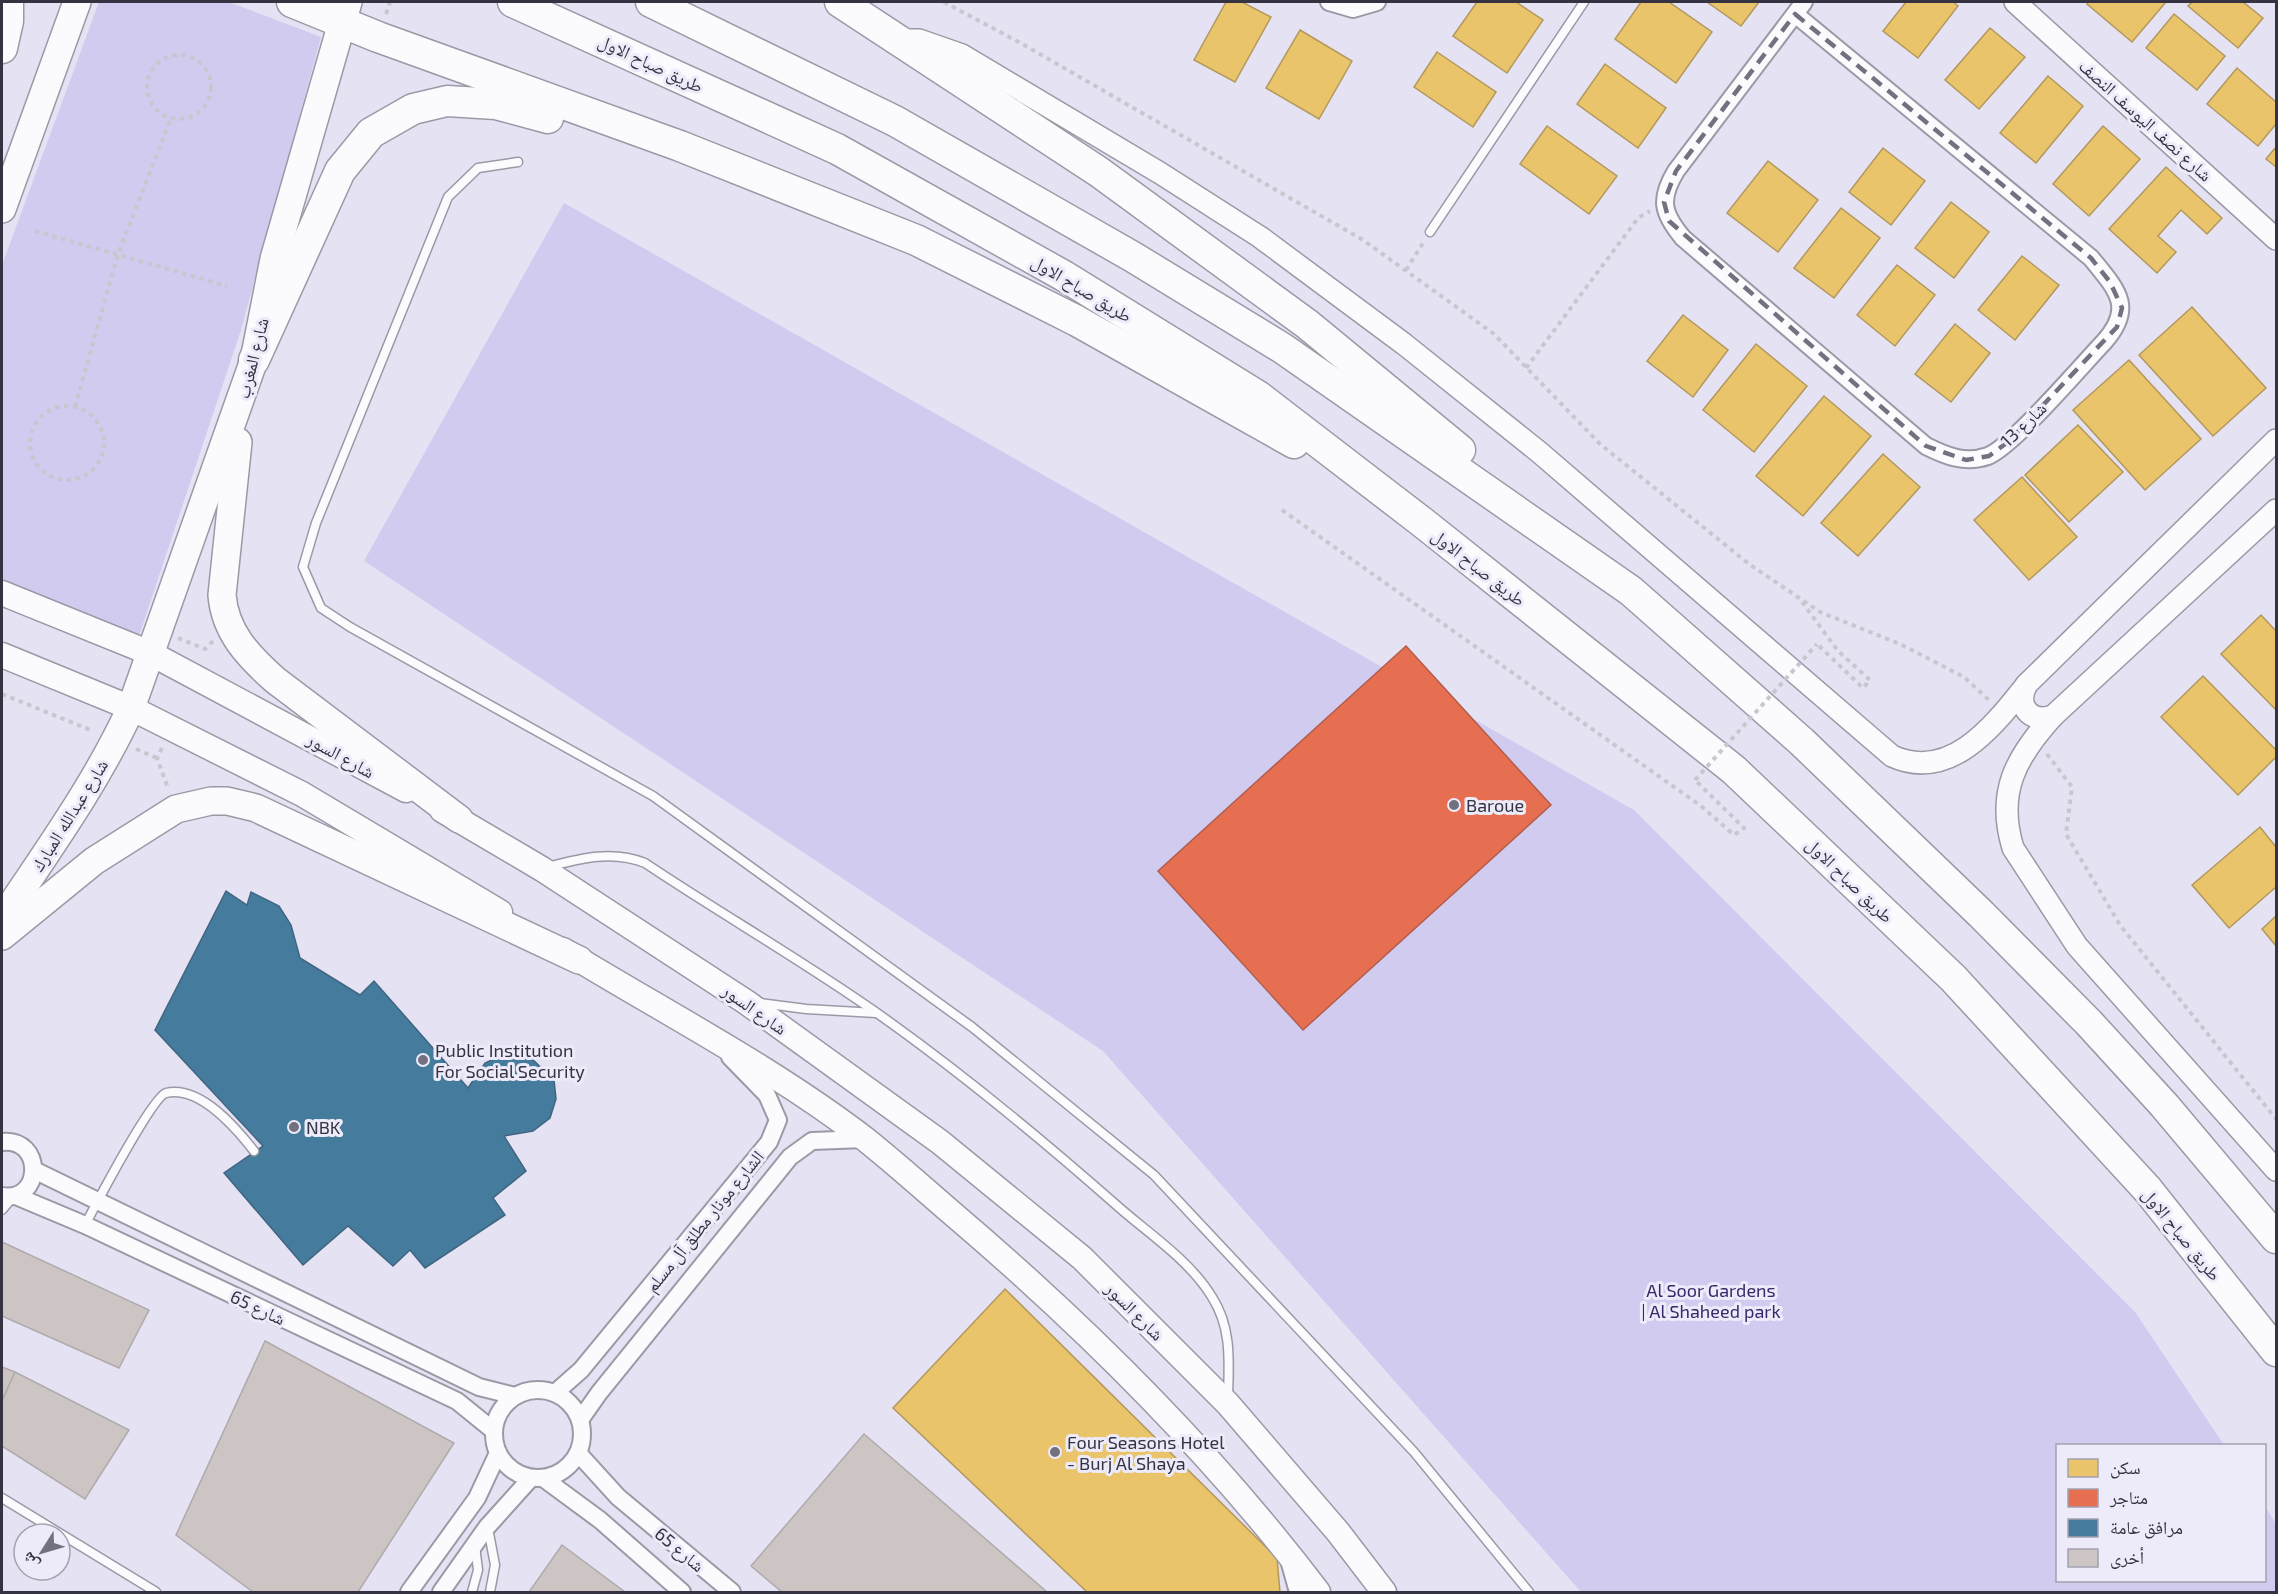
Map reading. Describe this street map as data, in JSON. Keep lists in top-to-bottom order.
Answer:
{
  "streets": {
    "highway": ["طريق صباح الاول"],
    "main road": ["شارع المغرب", "شارع السور", "شارع عبدالله المبارك"],
    "street": [
      "شارع نصف اليوسف النصف",
      "شارع 13",
      "الشارع مونار مطلق آل مسلم",
      "شارع 65"
    ]
  },
  "crossings": [
    ["شارع المغرب", "شارع السور"],
    ["شارع المغرب", "شارع عبدالله المبارك"],
    ["الشارع مونار مطلق آل مسلم", "شارع 65"]
  ],
  "parks": ["Al Soor Gardens | Al Shaheed park"],
  "places": [
    "Baroue",
    "Public Institution For Social Security",
    "NBK",
    "Four Seasons Hotel - Burj Al Shaya"
  ],
  "legend": [
    "سكن",
    "متاجر",
    "مرافق عامة",
    "أخرى"
  ],
  "north": "bottom left"
}
